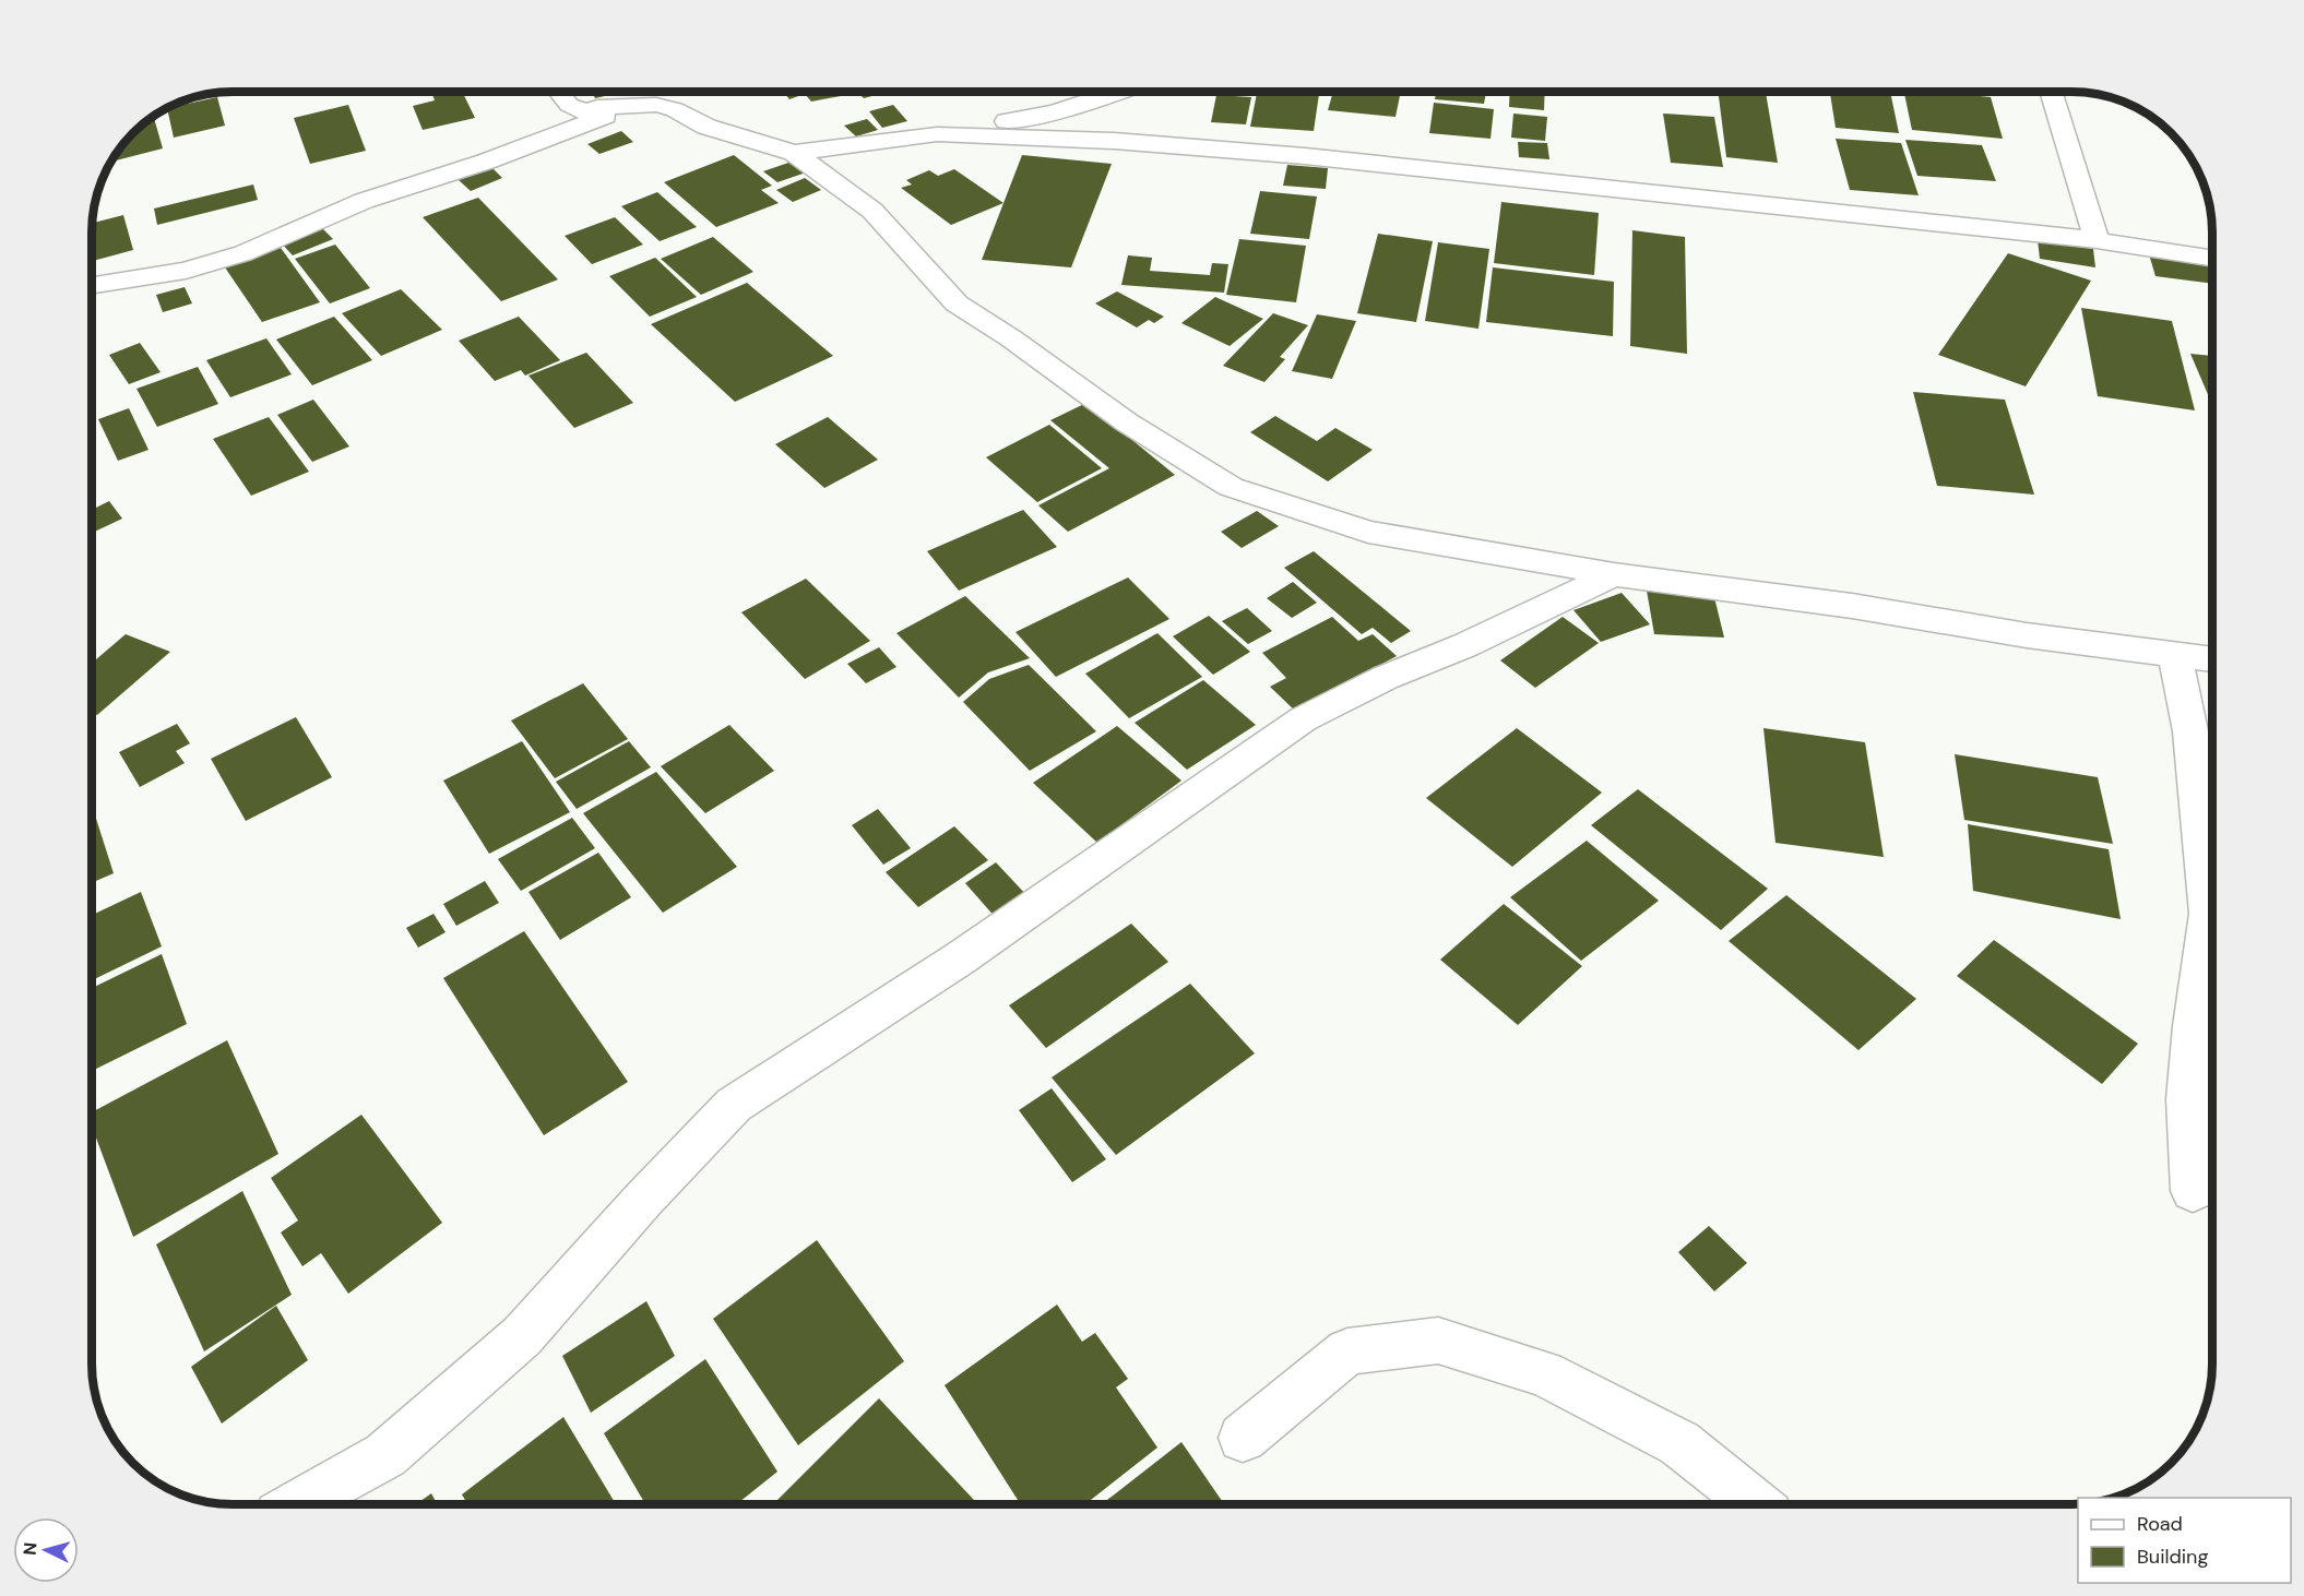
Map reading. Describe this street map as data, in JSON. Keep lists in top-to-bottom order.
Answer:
{
  "legend": ["Road", "Building"],
  "north": "left"
}
